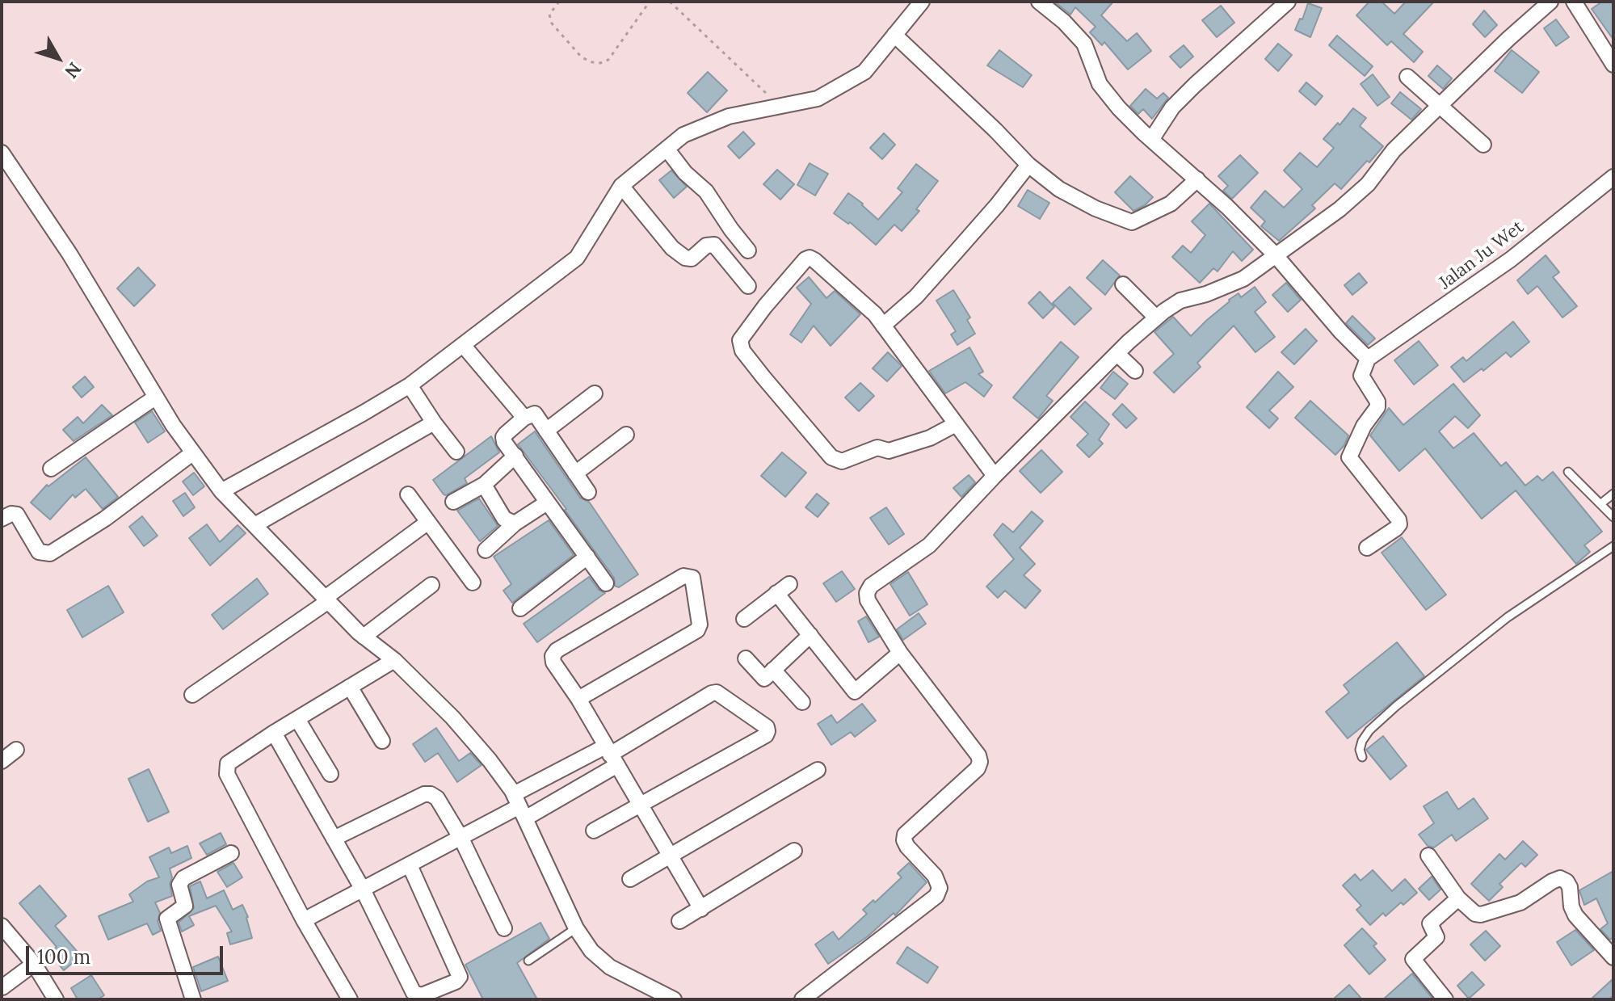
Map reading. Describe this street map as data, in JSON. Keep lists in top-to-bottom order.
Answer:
{
  "streets": {
    "street": ["Jalan Ju Wet"]
  },
  "scale_bar": "100 m",
  "north": "bottom right"
}
